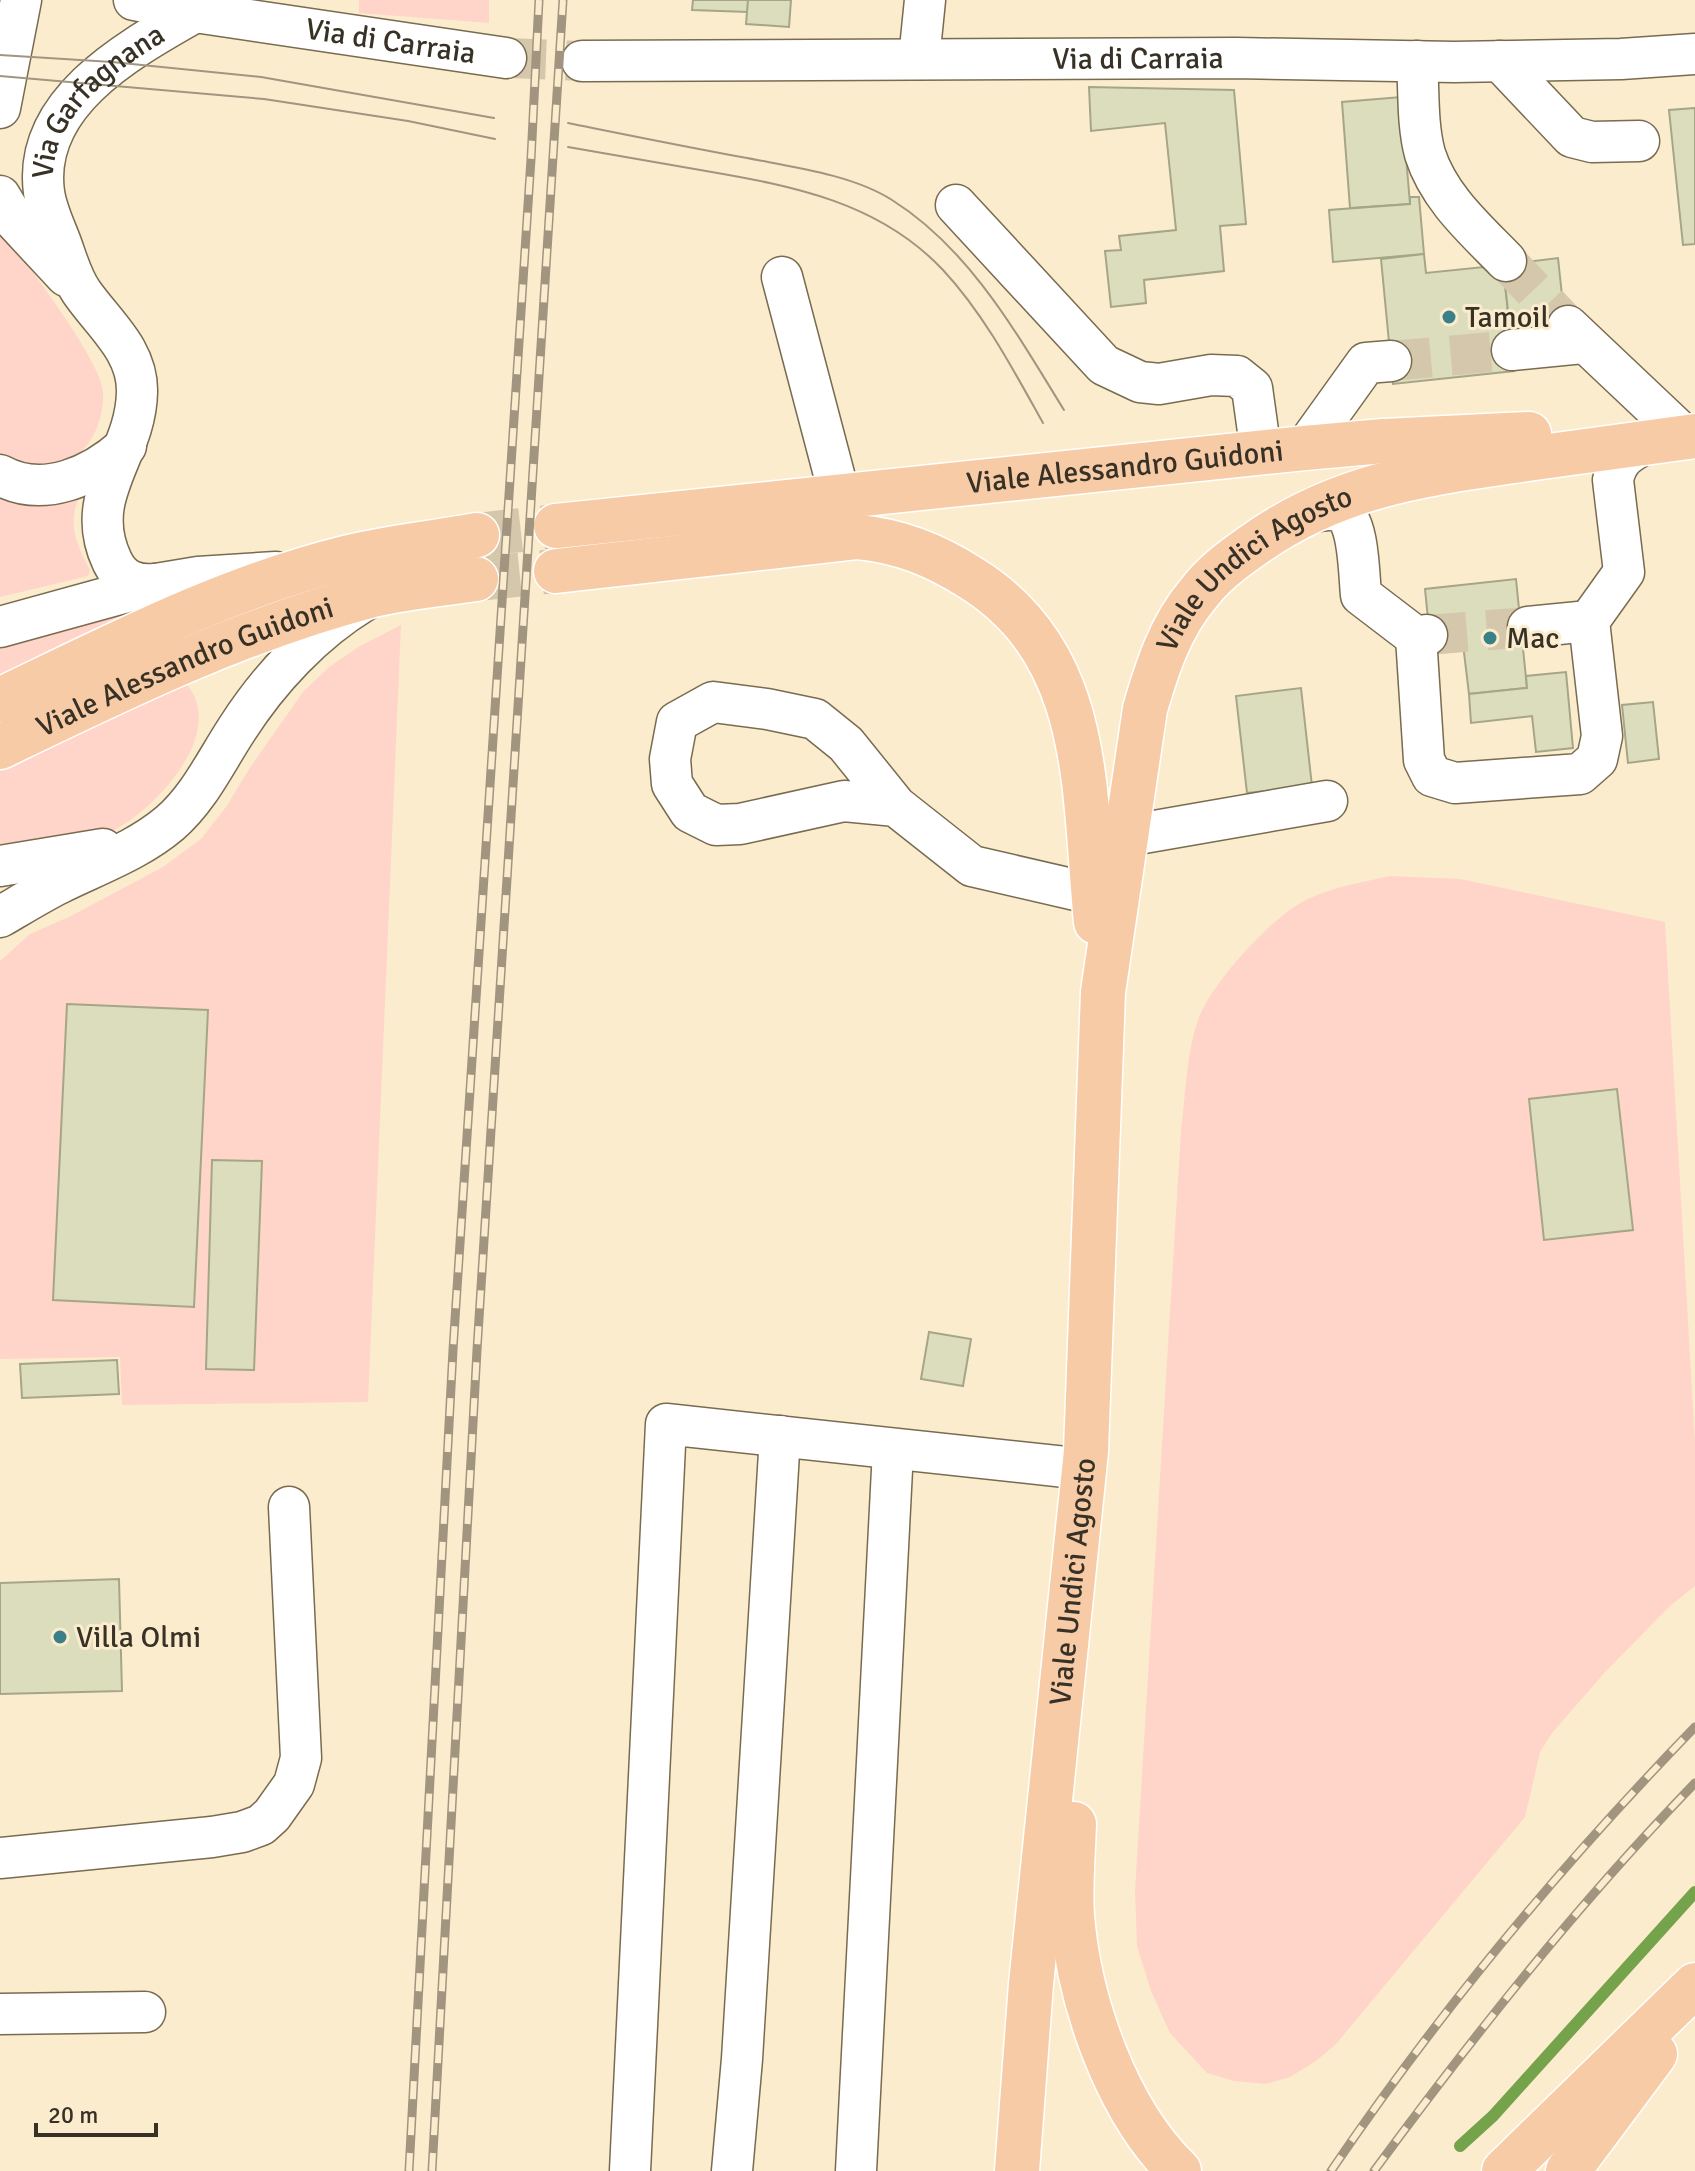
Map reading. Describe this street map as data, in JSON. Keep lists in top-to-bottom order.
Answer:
{
  "streets": {
    "main road": ["Viale Alessandro Guidoni", "Viale Undici Agosto"],
    "street": ["Via di Carraia", "Via Garfagnana"]
  },
  "crossings": [
    ["Via di Carraia", "Via Garfagnana"],
    ["Via Garfagnana", "Viale Alessandro Guidoni"],
    ["Viale Alessandro Guidoni", "Viale Undici Agosto"]
  ],
  "places": ["Tamoil", "Mac", "Villa Olmi"],
  "scale_bar": "20 m"
}
